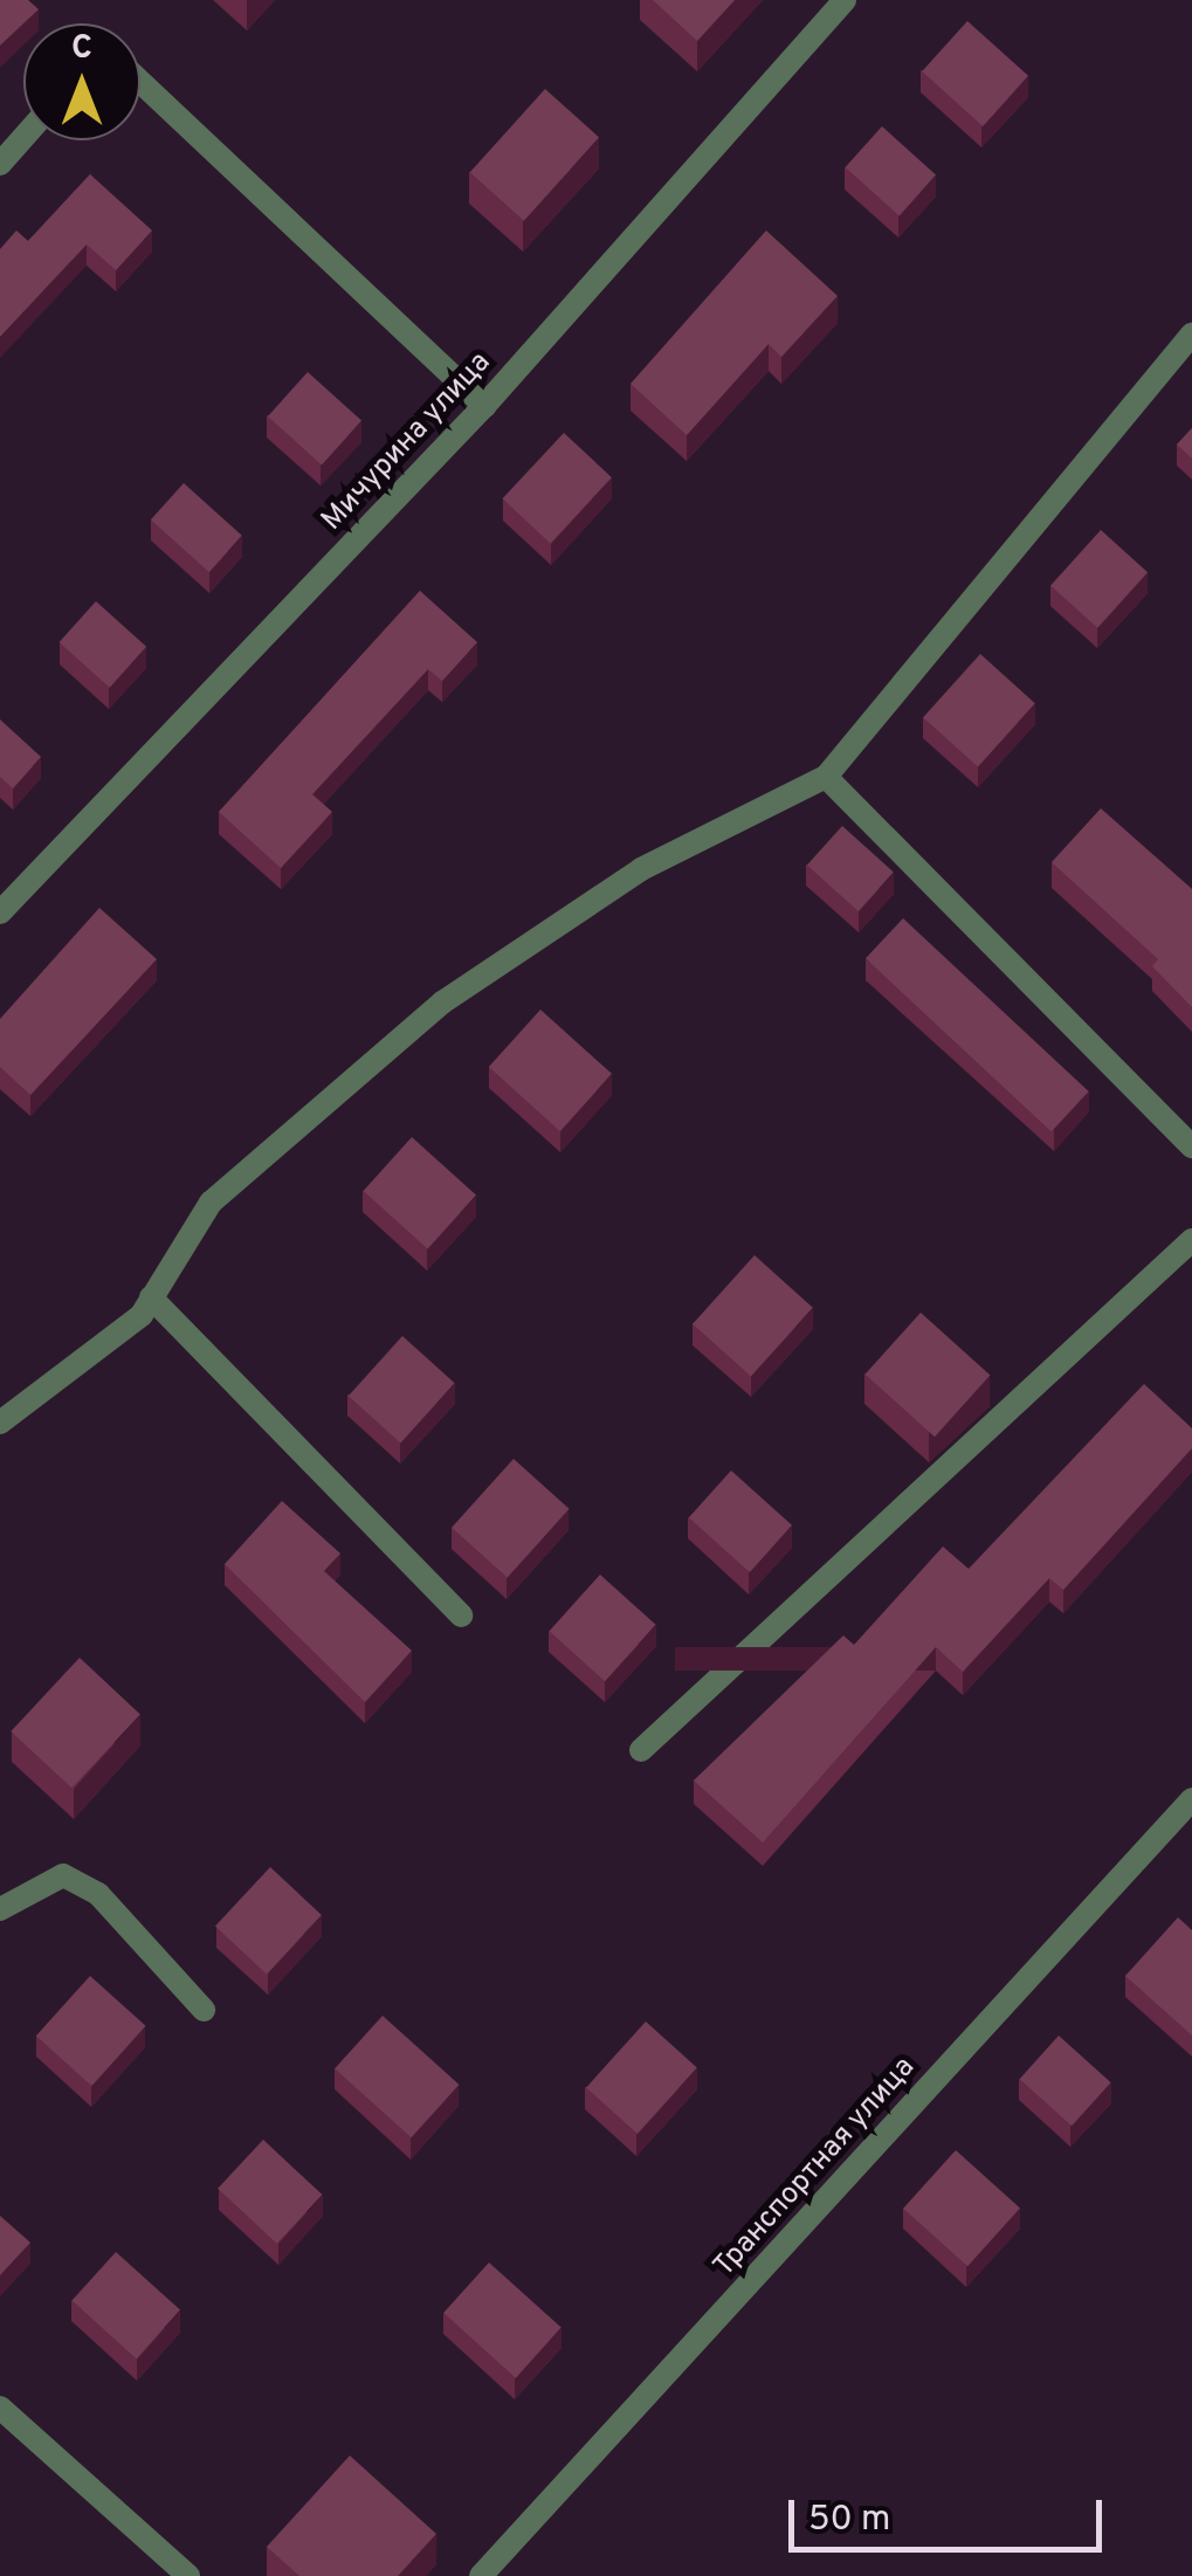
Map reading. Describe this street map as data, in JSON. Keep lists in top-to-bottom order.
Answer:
{
  "streets": {
    "street": ["Мичурина улица", "Транспортная улица"]
  },
  "scale_bar": "50 m",
  "north": "top"
}
